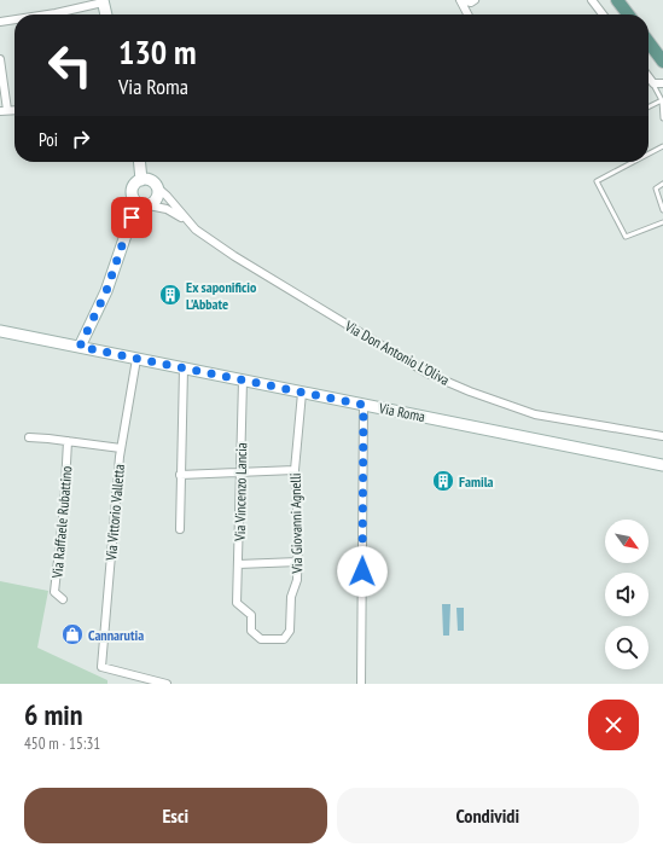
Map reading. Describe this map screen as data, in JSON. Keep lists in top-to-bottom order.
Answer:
{
  "streets": {
    "street": [
      "Via Don Antonio L'Oliva",
      "Via Roma",
      "Via Vincenzo Lancia",
      "Via Vittorio Valletta",
      "Via Raffaele Rubattino",
      "Via Giovanni Agnelli"
    ]
  },
  "crossings": [
    ["Via Roma", "Via Vincenzo Lancia"],
    ["Via Roma", "Via Vittorio Valletta"],
    ["Via Roma", "Via Giovanni Agnelli"],
    ["Via Vincenzo Lancia", "Via Giovanni Agnelli"]
  ],
  "places": {
    "building": ["Ex saponificio L'Abbate", "Famila"],
    "shop": ["Cannarutia"]
  },
  "north": "bottom right",
  "page": {
    "turn": ["130 m", "Via Roma"],
    "then": "Poi",
    "heading": ["6 min", "450 m · 15:31"],
    "buttons": ["Esci", "Condividi"]
  }
}
